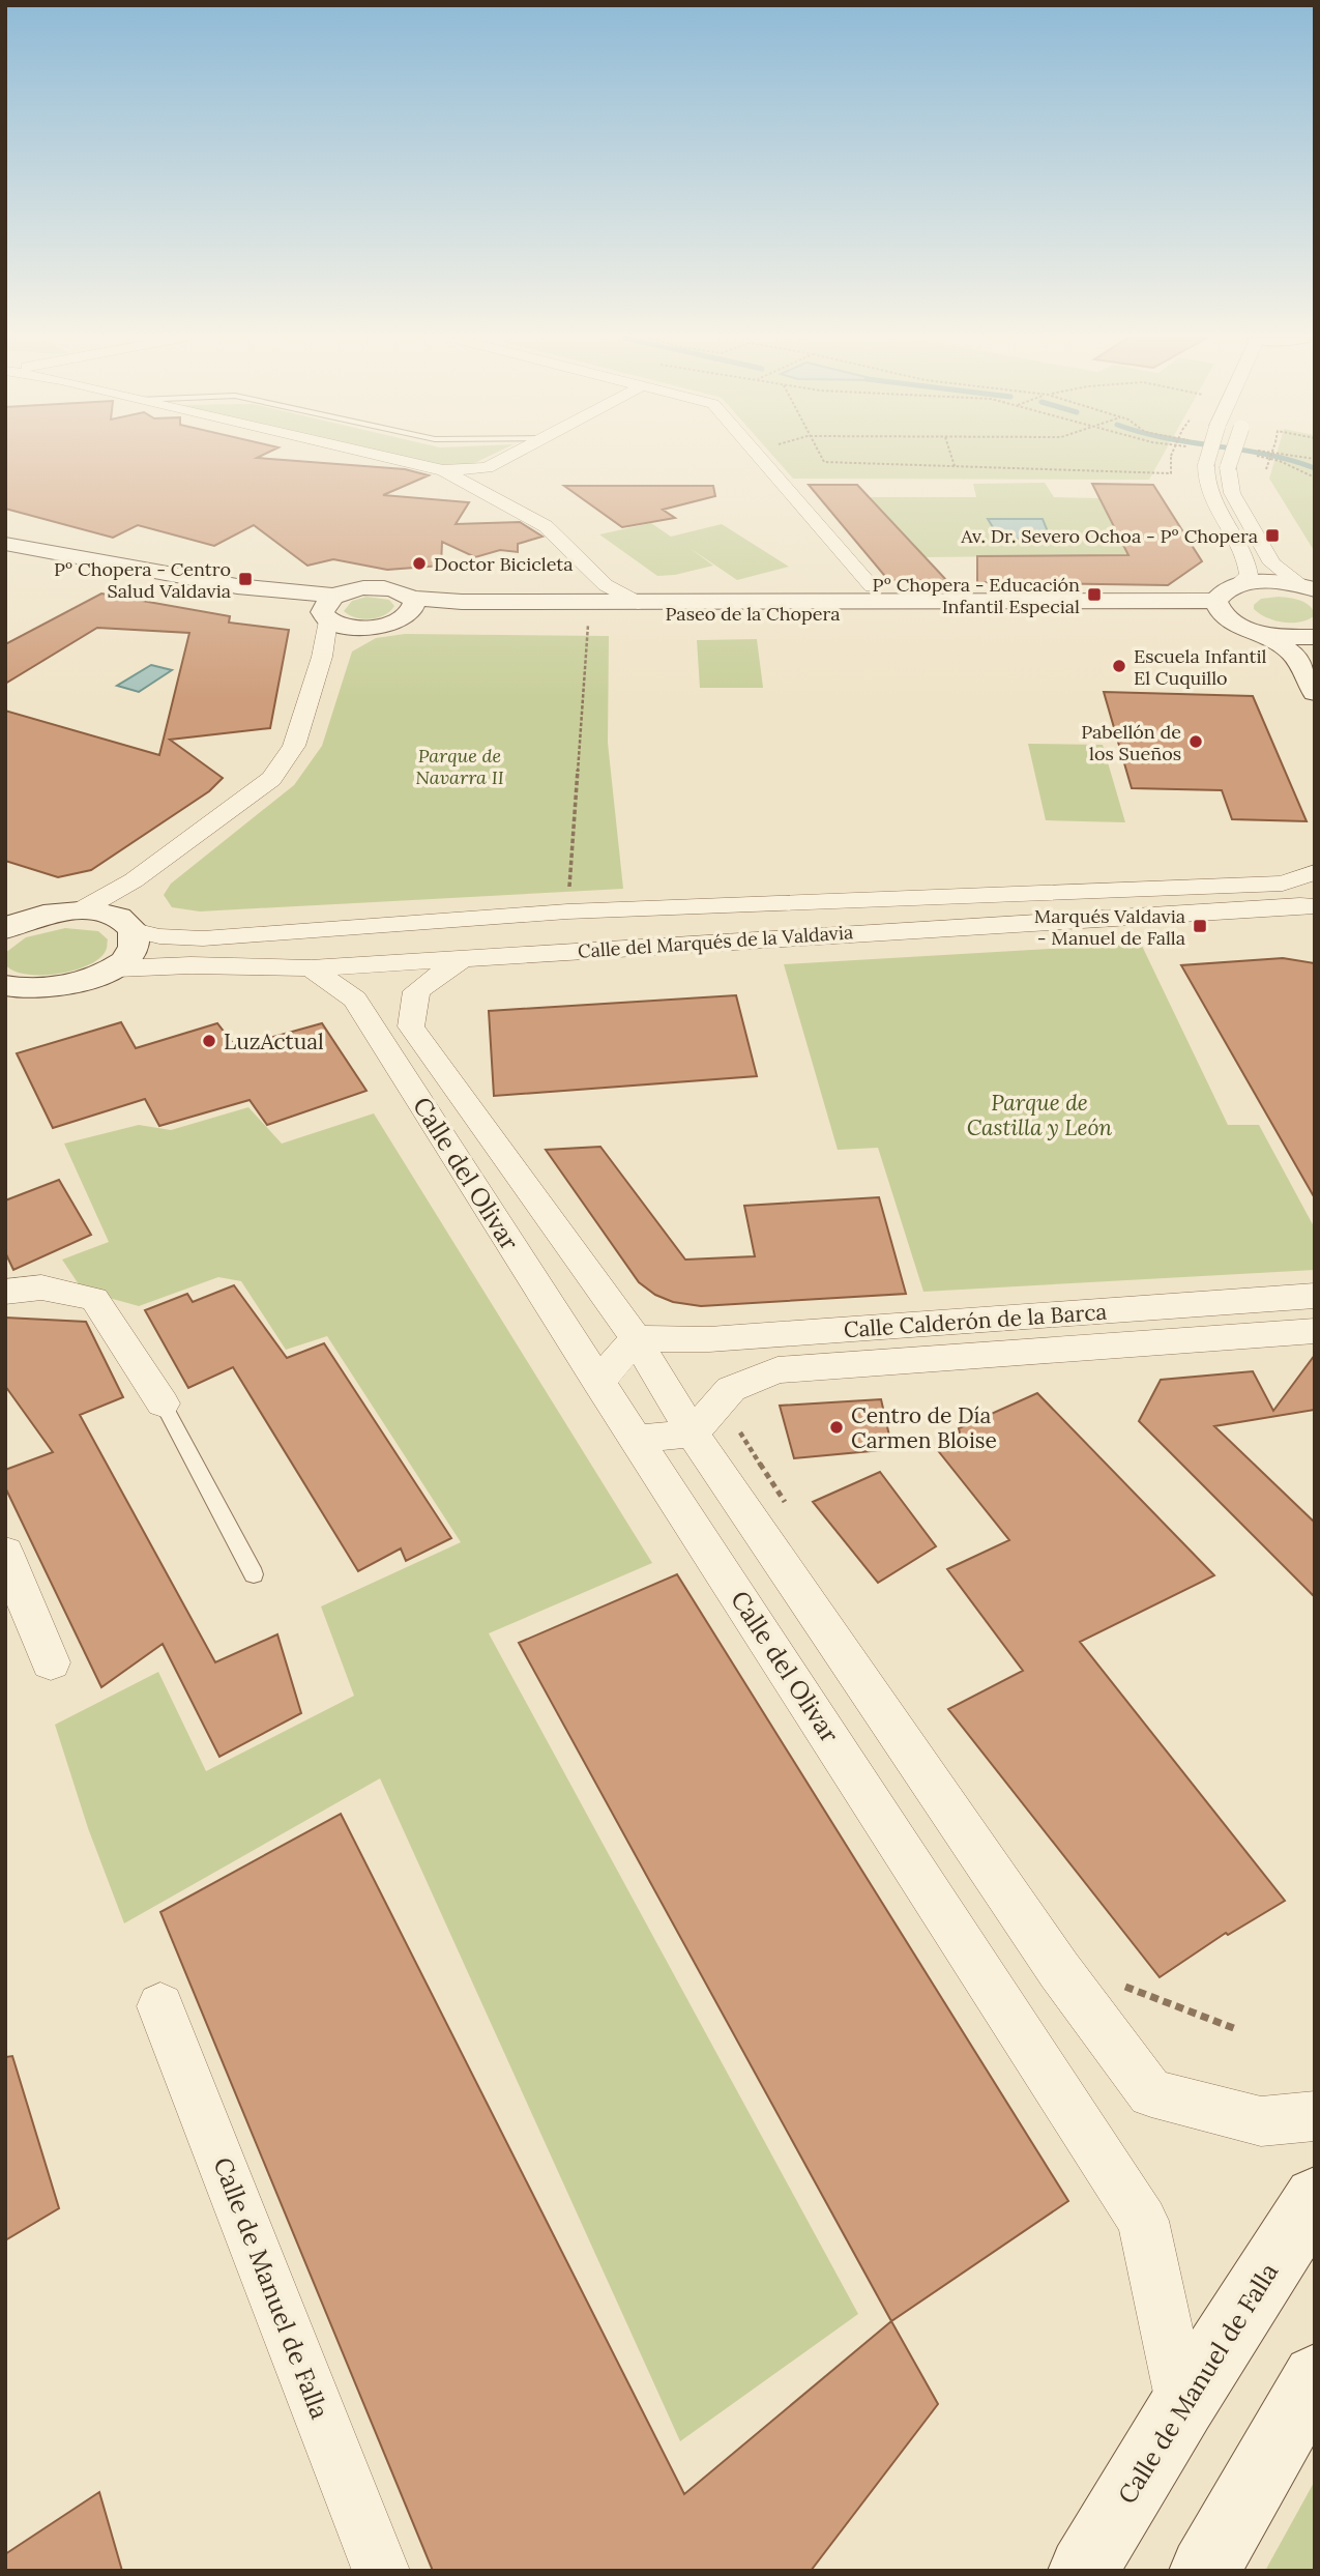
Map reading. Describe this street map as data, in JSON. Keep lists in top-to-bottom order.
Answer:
{
  "streets": {
    "main road": ["Paseo de la Chopera", "Calle de Manuel de Falla"],
    "street": ["Calle del Marqués de la Valdavia", "Calle del Olivar", "Calle Calderón de la Barca"]
  },
  "crossings": [
    ["Calle del Marqués de la Valdavia", "Calle del Olivar"],
    ["Calle del Olivar", "Calle Calderón de la Barca"],
    ["Calle del Olivar", "Calle de Manuel de Falla"]
  ],
  "parks": ["Parque de Navarra II", "Parque de Castilla y León"],
  "places": {
    "transit": [
      "Av. Dr. Severo Ochoa - Pº Chopera",
      "Pº Chopera - Centro Salud Valdavia",
      "Pº Chopera - Educación Infantil Especial",
      "Marqués Valdavia - Manuel de Falla"
    ],
    "other": [
      "Doctor Bicicleta",
      "Escuela Infantil El Cuquillo",
      "Pabellón de los Sueños",
      "LuzActual",
      "Centro de Día Carmen Bloise"
    ]
  }
}
